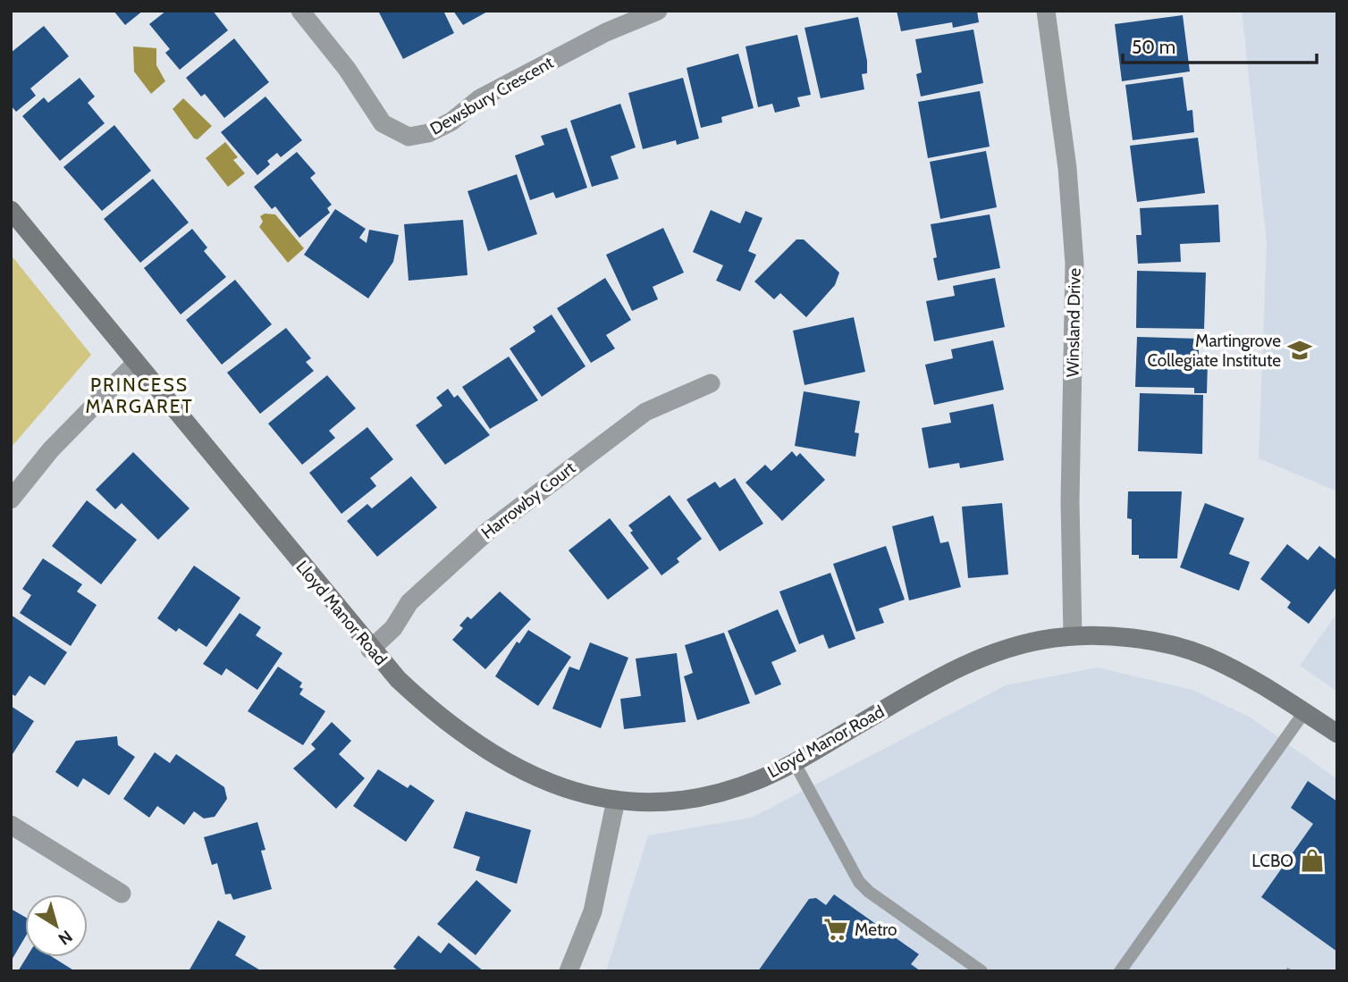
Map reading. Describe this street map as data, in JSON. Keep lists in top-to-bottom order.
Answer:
{
  "streets": {
    "street": [
      "Dewsbury Crescent",
      "Winsland Drive",
      "Harrowby Court",
      "Lloyd Manor Road"
    ]
  },
  "crossings": [
    ["Winsland Drive", "Lloyd Manor Road"],
    ["Harrowby Court", "Lloyd Manor Road"]
  ],
  "districts": ["PRINCESS MARGARET"],
  "places": {
    "school or university": ["Martingrove Collegiate Institute"],
    "shop": ["LCBO"],
    "supermarket": ["Metro"]
  },
  "scale_bar": "50 m",
  "north": "bottom right"
}
